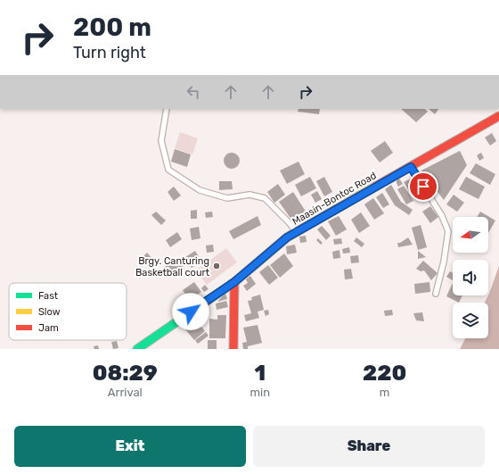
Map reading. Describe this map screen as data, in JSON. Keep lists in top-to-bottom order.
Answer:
{
  "streets": {
    "main road": ["Maasin-Bontoc Road"]
  },
  "places": ["Brgy. Canturing Basketball court"],
  "legend": ["Fast", "Slow", "Jam"],
  "north": "left",
  "page": {
    "turn": ["200 m", "Turn right"],
    "eta": [
      "08:29",
      "Arrival",
      "1",
      "min",
      "220",
      "m"
    ],
    "buttons": ["Exit", "Share"]
  }
}
